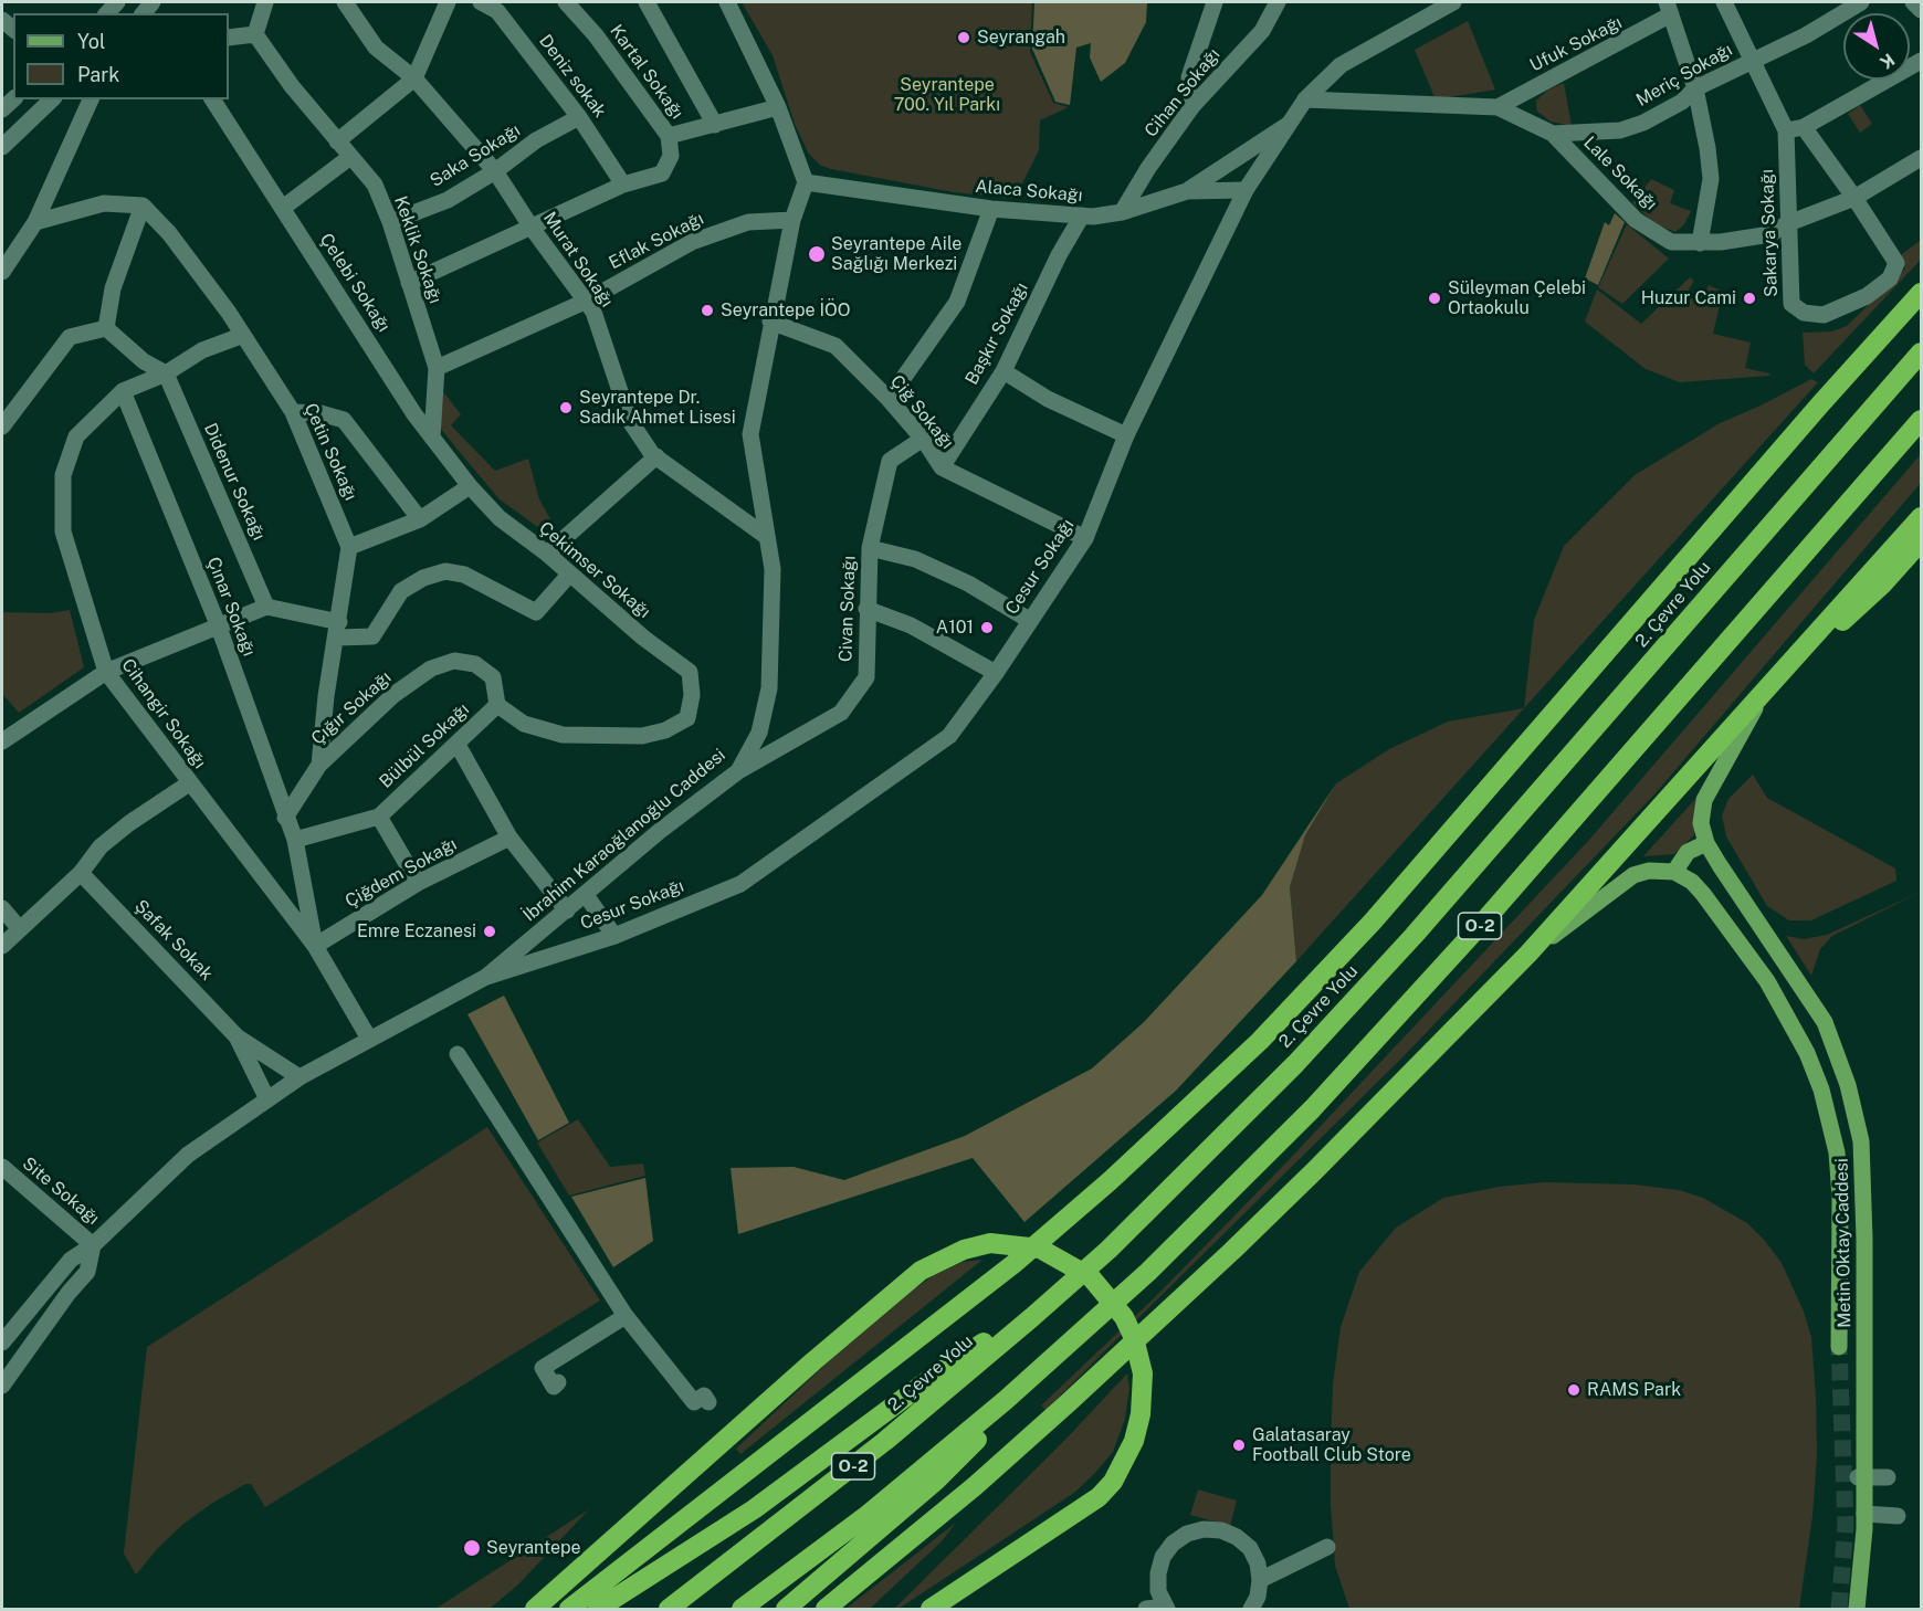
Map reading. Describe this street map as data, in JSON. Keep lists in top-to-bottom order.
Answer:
{
  "streets": {
    "highway": ["2. Çevre Yolu", "O-2"],
    "main road": ["Metin Oktay Caddesi"],
    "street": [
      "Ufuk Sokağı",
      "Kartal Sokağı",
      "Meriç Sokağı",
      "Deniz sokak",
      "Cihan Sokağı",
      "Saka Sokağı",
      "Lale Sokağı",
      "Alaca Sokağı",
      "Sakarya Sokağı",
      "Eflak Sokağı",
      "Keklik Sokağı",
      "Murat Sokağı",
      "Çelebi Sokağı",
      "Başkır Sokağı",
      "Çiğ Sokağı",
      "Çetin Sokağı",
      "Didenur Sokağı",
      "Cesur Sokağı",
      "Çekimser Sokağı",
      "Çınar Sokağı",
      "Civan Sokağı",
      "Çığır Sokağı",
      "Cihangir Sokağı",
      "Bülbül Sokağı",
      "İbrahim Karaoğlanoğlu Caddesi",
      "Çiğdem Sokağı",
      "Şafak Sokak",
      "Site Sokağı"
    ]
  },
  "crossings": [
    ["Ufuk Sokağı", "Meriç Sokağı"],
    ["Ufuk Sokağı", "Lale Sokağı"],
    ["Ufuk Sokağı", "Cesur Sokağı"],
    ["Meriç Sokağı", "Lale Sokağı"],
    ["Meriç Sokağı", "Sakarya Sokağı"],
    ["Deniz sokak", "Saka Sokağı"],
    ["Cihan Sokağı", "Alaca Sokağı"],
    ["Saka Sokağı", "Keklik Sokağı"],
    ["Saka Sokağı", "Murat Sokağı"],
    ["Lale Sokağı", "Sakarya Sokağı"],
    ["Alaca Sokağı", "Başkır Sokağı"],
    ["Alaca Sokağı", "Cesur Sokağı"],
    ["Alaca Sokağı", "İbrahim Karaoğlanoğlu Caddesi"],
    ["Eflak Sokağı", "Keklik Sokağı"],
    ["Eflak Sokağı", "Murat Sokağı"],
    ["Eflak Sokağı", "İbrahim Karaoğlanoğlu Caddesi"],
    ["Keklik Sokağı", "Çelebi Sokağı"],
    ["Murat Sokağı", "İbrahim Karaoğlanoğlu Caddesi"],
    ["Çelebi Sokağı", "Çekimser Sokağı"],
    ["Başkır Sokağı", "Çiğ Sokağı"],
    ["Çiğ Sokağı", "Cesur Sokağı"],
    ["Çiğ Sokağı", "Civan Sokağı"],
    ["Çiğ Sokağı", "İbrahim Karaoğlanoğlu Caddesi"],
    ["Çetin Sokağı", "Cihangir Sokağı"],
    ["Didenur Sokağı", "Cihangir Sokağı"],
    ["Cesur Sokağı", "İbrahim Karaoğlanoğlu Caddesi"],
    ["Çekimser Sokağı", "Çığır Sokağı"],
    ["Çekimser Sokağı", "Bülbül Sokağı"],
    ["Çınar Sokağı", "Cihangir Sokağı"],
    ["Çınar Sokağı", "Bülbül Sokağı"],
    ["Civan Sokağı", "İbrahim Karaoğlanoğlu Caddesi"],
    ["Çığır Sokağı", "Bülbül Sokağı"],
    ["Cihangir Sokağı", "İbrahim Karaoğlanoğlu Caddesi"],
    ["Cihangir Sokağı", "Çiğdem Sokağı"],
    ["Bülbül Sokağı", "Çiğdem Sokağı"],
    ["İbrahim Karaoğlanoğlu Caddesi", "Site Sokağı"]
  ],
  "parks": ["Seyrantepe 700. Yıl Parkı"],
  "places": [
    "Seyrangah",
    "Seyrantepe Aile Sağlığı Merkezi",
    "Süleyman Çelebi Ortaokulu",
    "Huzur Cami",
    "Seyrantepe İÖO",
    "Seyrantepe Dr. Sadık Ahmet Lisesi",
    "A101",
    "Emre Eczanesi",
    "RAMS Park",
    "Galatasaray Football Club Store",
    "Seyrantepe"
  ],
  "legend": ["Yol", "Park"],
  "north": "bottom right"
}
